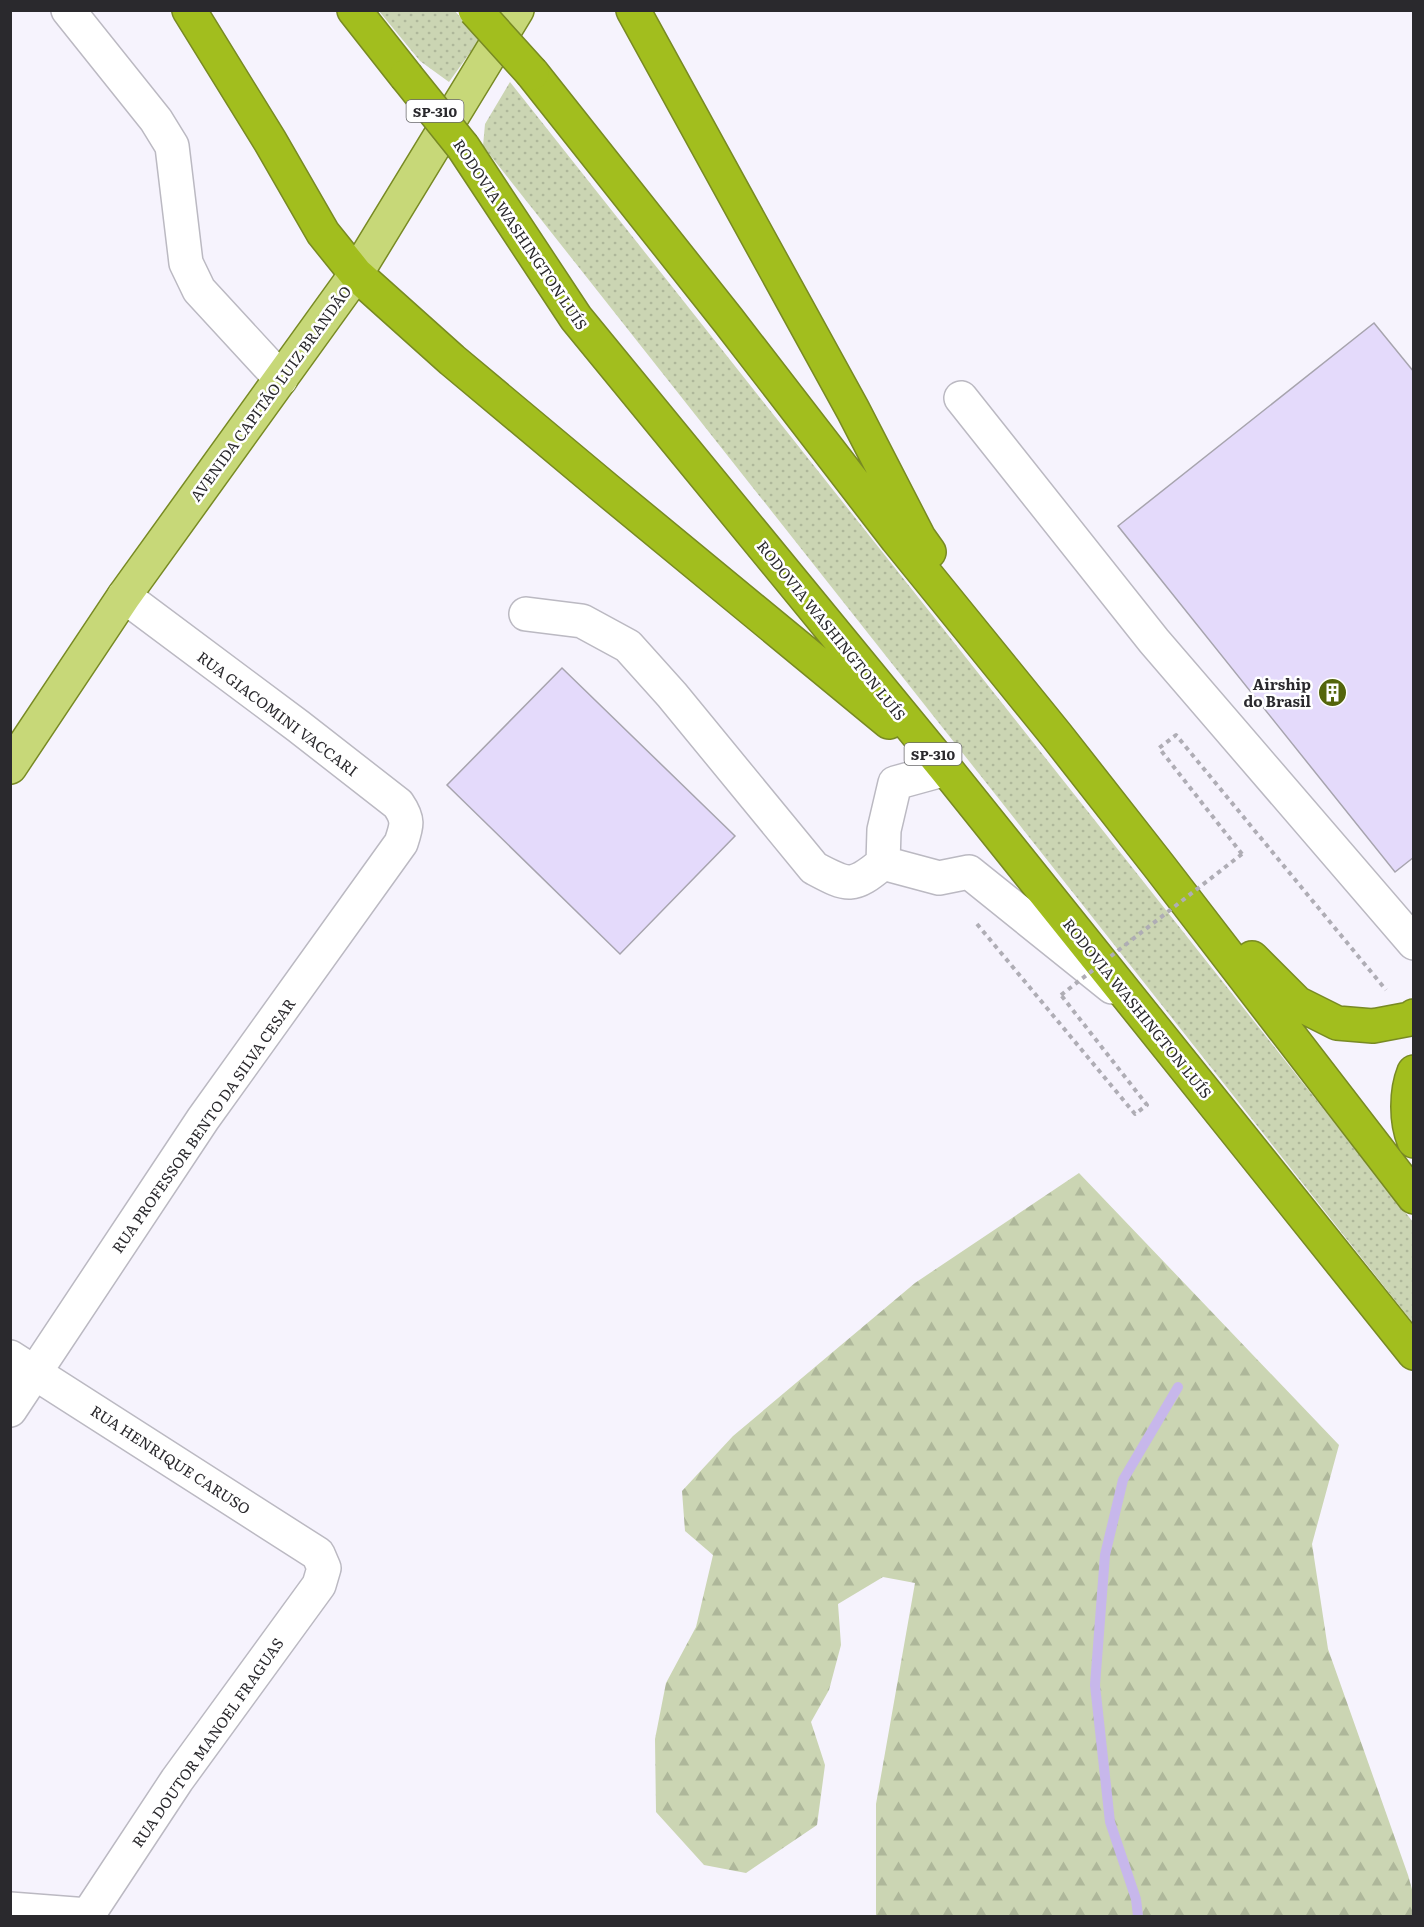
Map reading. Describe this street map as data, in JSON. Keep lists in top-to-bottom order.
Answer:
{
  "streets": {
    "highway": ["SP-310", "RODOVIA WASHINGTON LUÍS"],
    "main road": ["AVENIDA CAPITÃO LUIZ BRANDÃO"],
    "street": [
      "RUA GIACOMINI VACCARI",
      "RUA PROFESSOR BENTO DA SILVA CESAR",
      "RUA HENRIQUE CARUSO",
      "RUA DOUTOR MANOEL FRAGUAS"
    ]
  },
  "crossings": [
    ["AVENIDA CAPITÃO LUIZ BRANDÃO", "RUA GIACOMINI VACCARI"],
    ["RUA GIACOMINI VACCARI", "RUA PROFESSOR BENTO DA SILVA CESAR"],
    ["RUA PROFESSOR BENTO DA SILVA CESAR", "RUA HENRIQUE CARUSO"],
    ["RUA HENRIQUE CARUSO", "RUA DOUTOR MANOEL FRAGUAS"]
  ],
  "places": {
    "building": ["Airship do Brasil"]
  }
}
